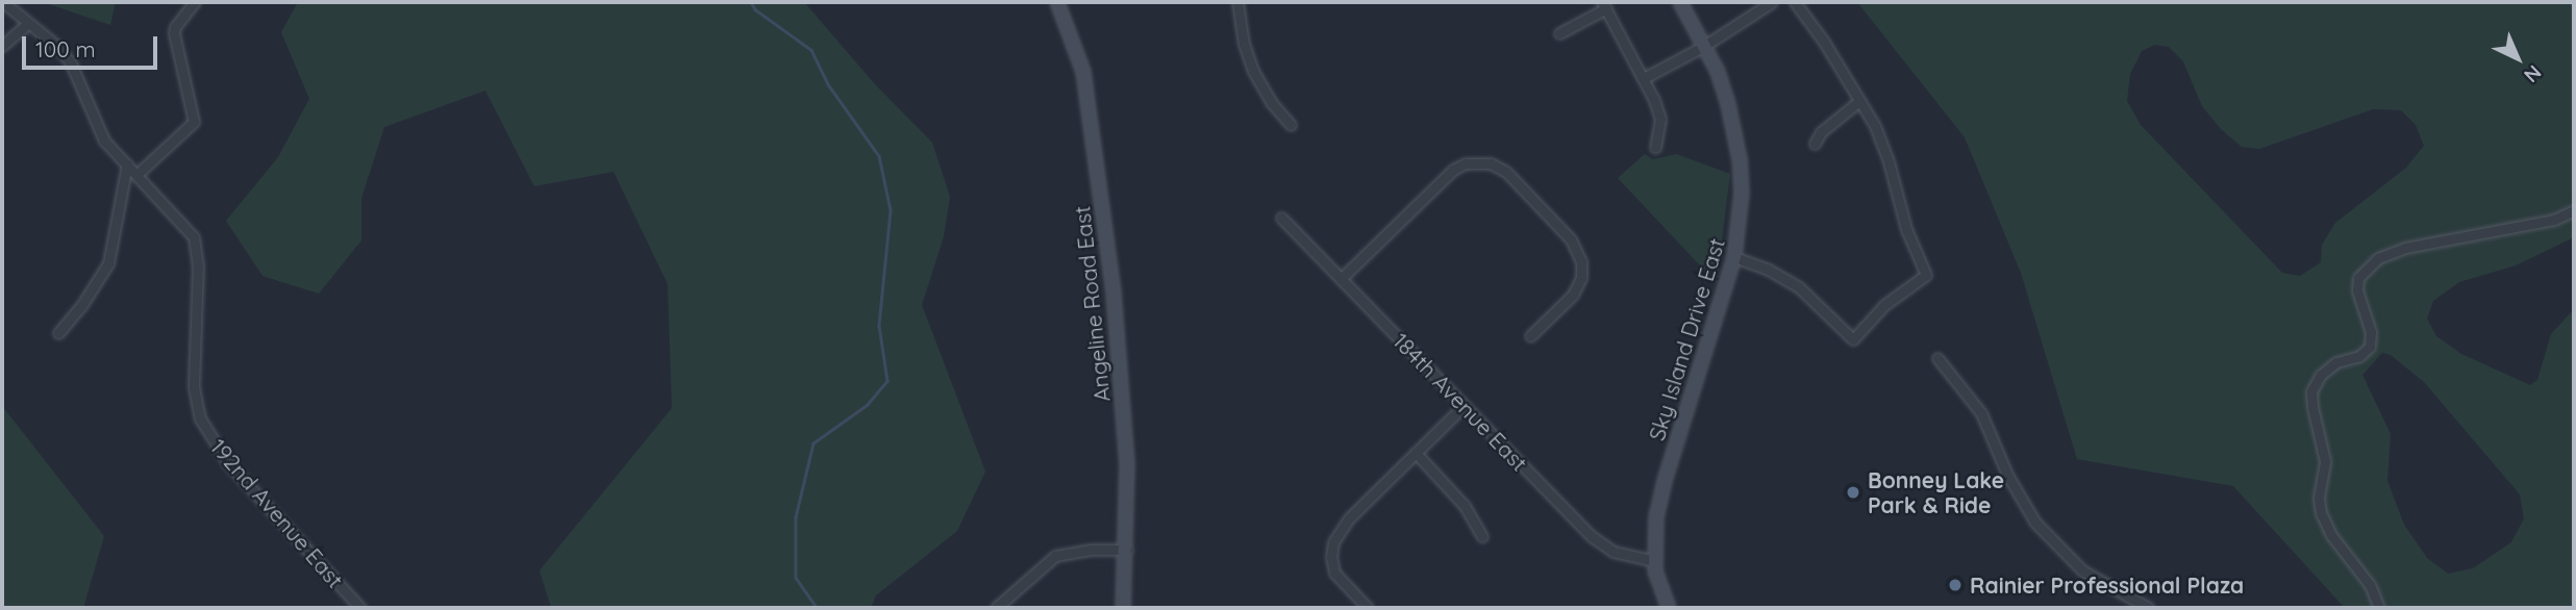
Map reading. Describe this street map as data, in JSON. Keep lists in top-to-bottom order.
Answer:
{
  "streets": {
    "street": [
      "Angeline Road East",
      "Sky Island Drive East",
      "184th Avenue East",
      "192nd Avenue East"
    ]
  },
  "crossings": [
    ["Sky Island Drive East", "184th Avenue East"]
  ],
  "places": ["Bonney Lake Park & Ride", "Rainier Professional Plaza"],
  "scale_bar": "100 m",
  "north": "bottom right"
}
